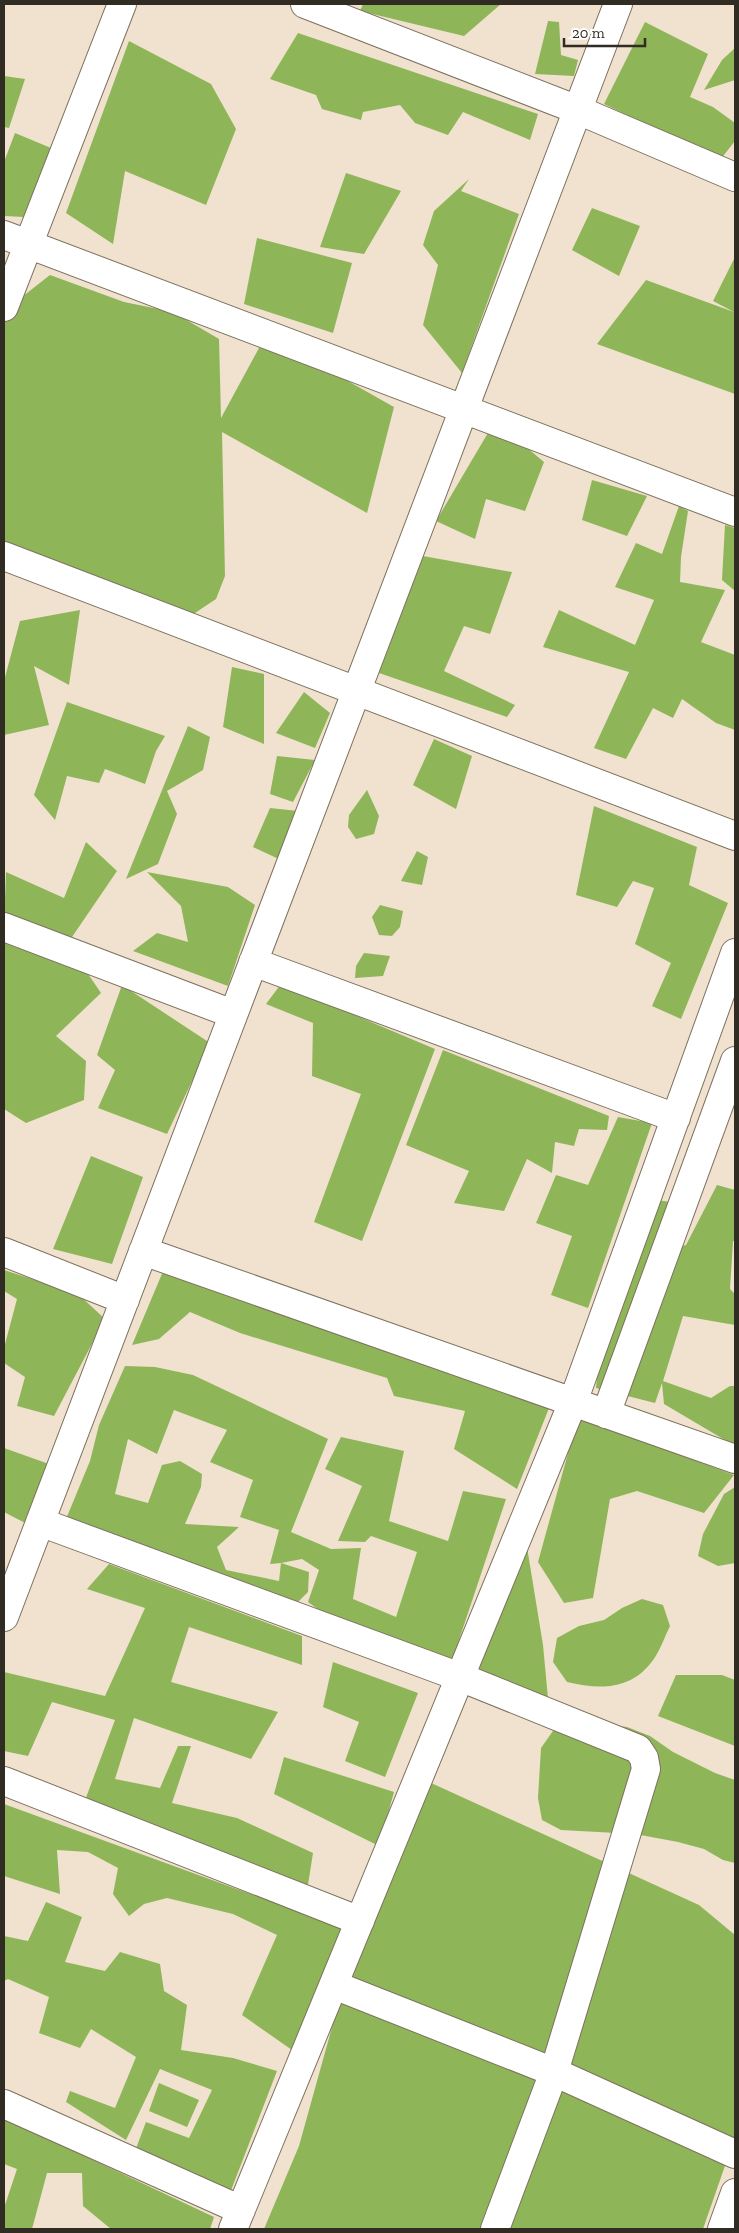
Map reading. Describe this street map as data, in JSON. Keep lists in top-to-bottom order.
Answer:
{
  "scale_bar": "20 m"
}
